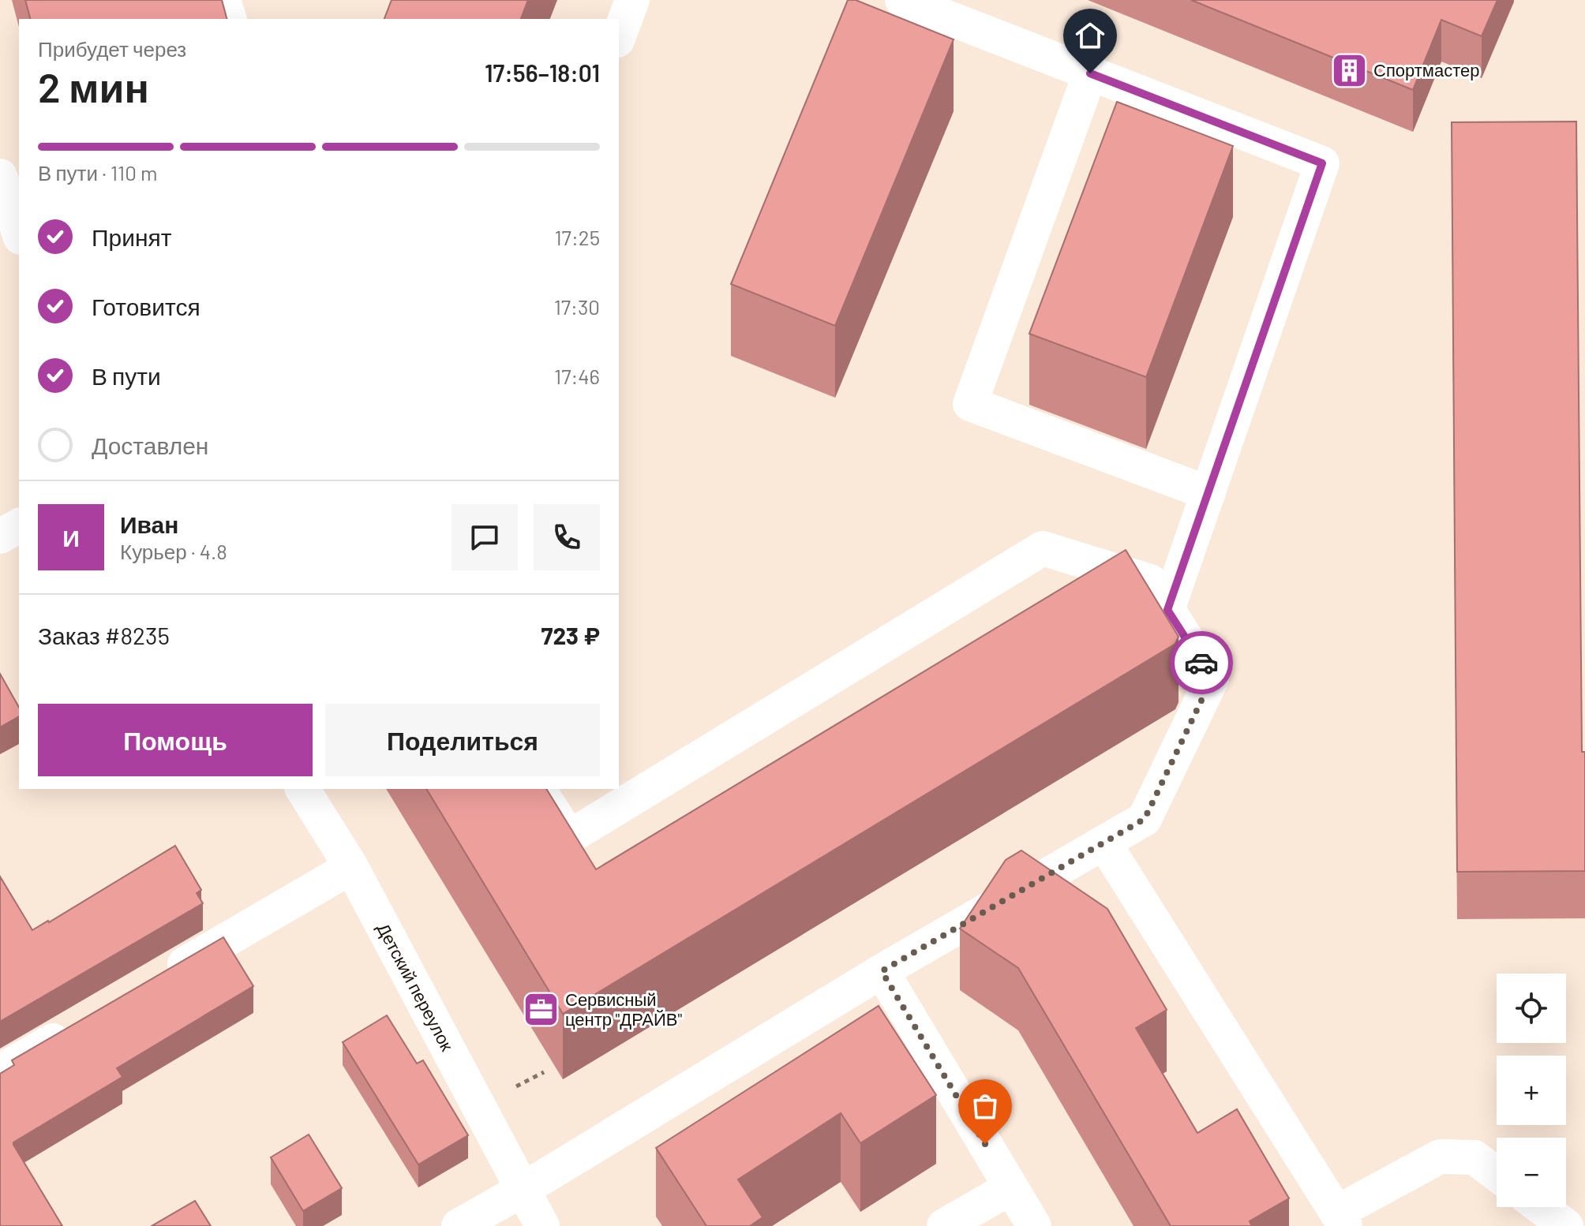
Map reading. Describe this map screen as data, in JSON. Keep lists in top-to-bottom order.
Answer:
{
  "streets": {
    "street": ["Детский переулок"]
  },
  "places": {
    "building": ["Спортмастер"],
    "office": ["Сервисный центр \"ДРАЙВ\""]
  },
  "page": {
    "heading": ["2 мин", "Прибудет через", "17:56–18:01"],
    "panel": [
      "Иван",
      "Курьер · 4.8",
      "Заказ #8235",
      "723 ₽"
    ],
    "bar": "В пути · 110 m",
    "list": [
      ["Принят", "17:25"],
      ["Готовится", "17:30"],
      ["В пути", "17:46"],
      "Доставлен"
    ],
    "round": "И",
    "buttons": ["Помощь", "Поделиться"],
    "map_buttons": ["+", "−"]
  }
}
